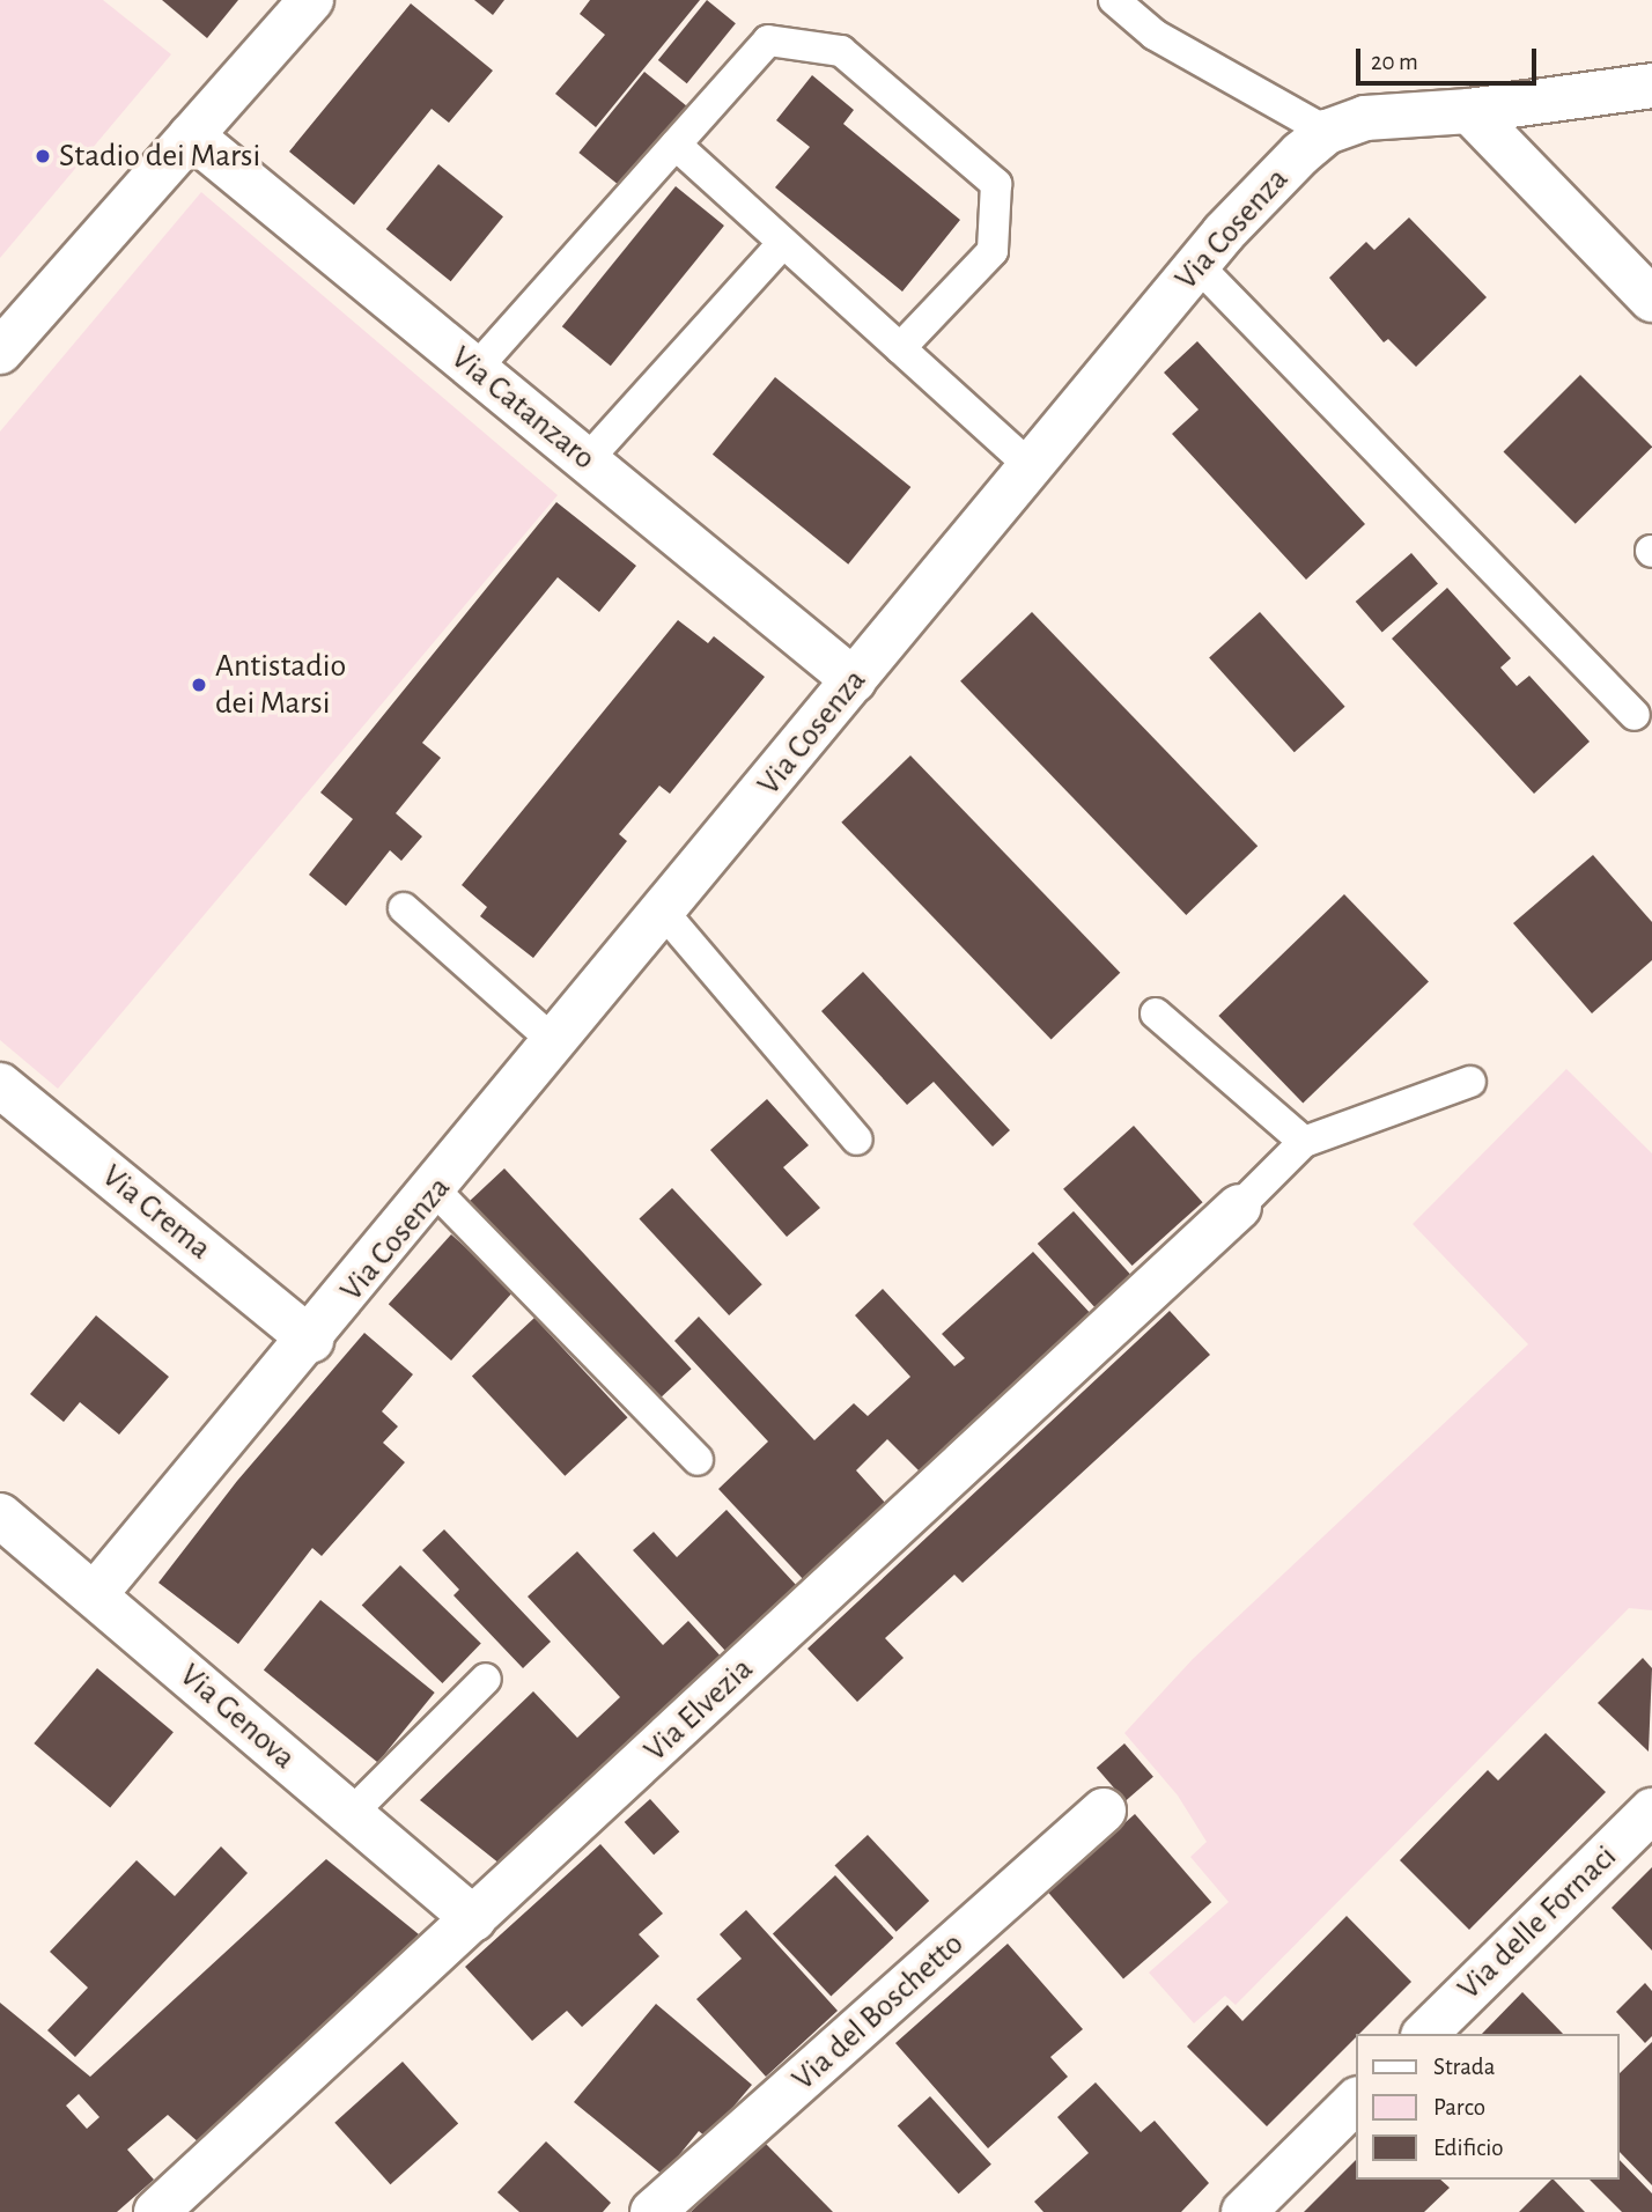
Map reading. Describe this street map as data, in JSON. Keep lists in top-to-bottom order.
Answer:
{
  "streets": {
    "street": [
      "Via Cosenza",
      "Via Catanzaro",
      "Via Crema",
      "Via Elvezia",
      "Via Genova",
      "Via delle Fornaci",
      "Via del Boschetto"
    ]
  },
  "crossings": [
    ["Via Cosenza", "Via Catanzaro"],
    ["Via Cosenza", "Via Crema"],
    ["Via Cosenza", "Via Genova"],
    ["Via Elvezia", "Via Genova"]
  ],
  "places": ["Stadio dei Marsi", "Antistadio dei Marsi"],
  "legend": ["Strada", "Parco", "Edificio"],
  "scale_bar": "20 m"
}
